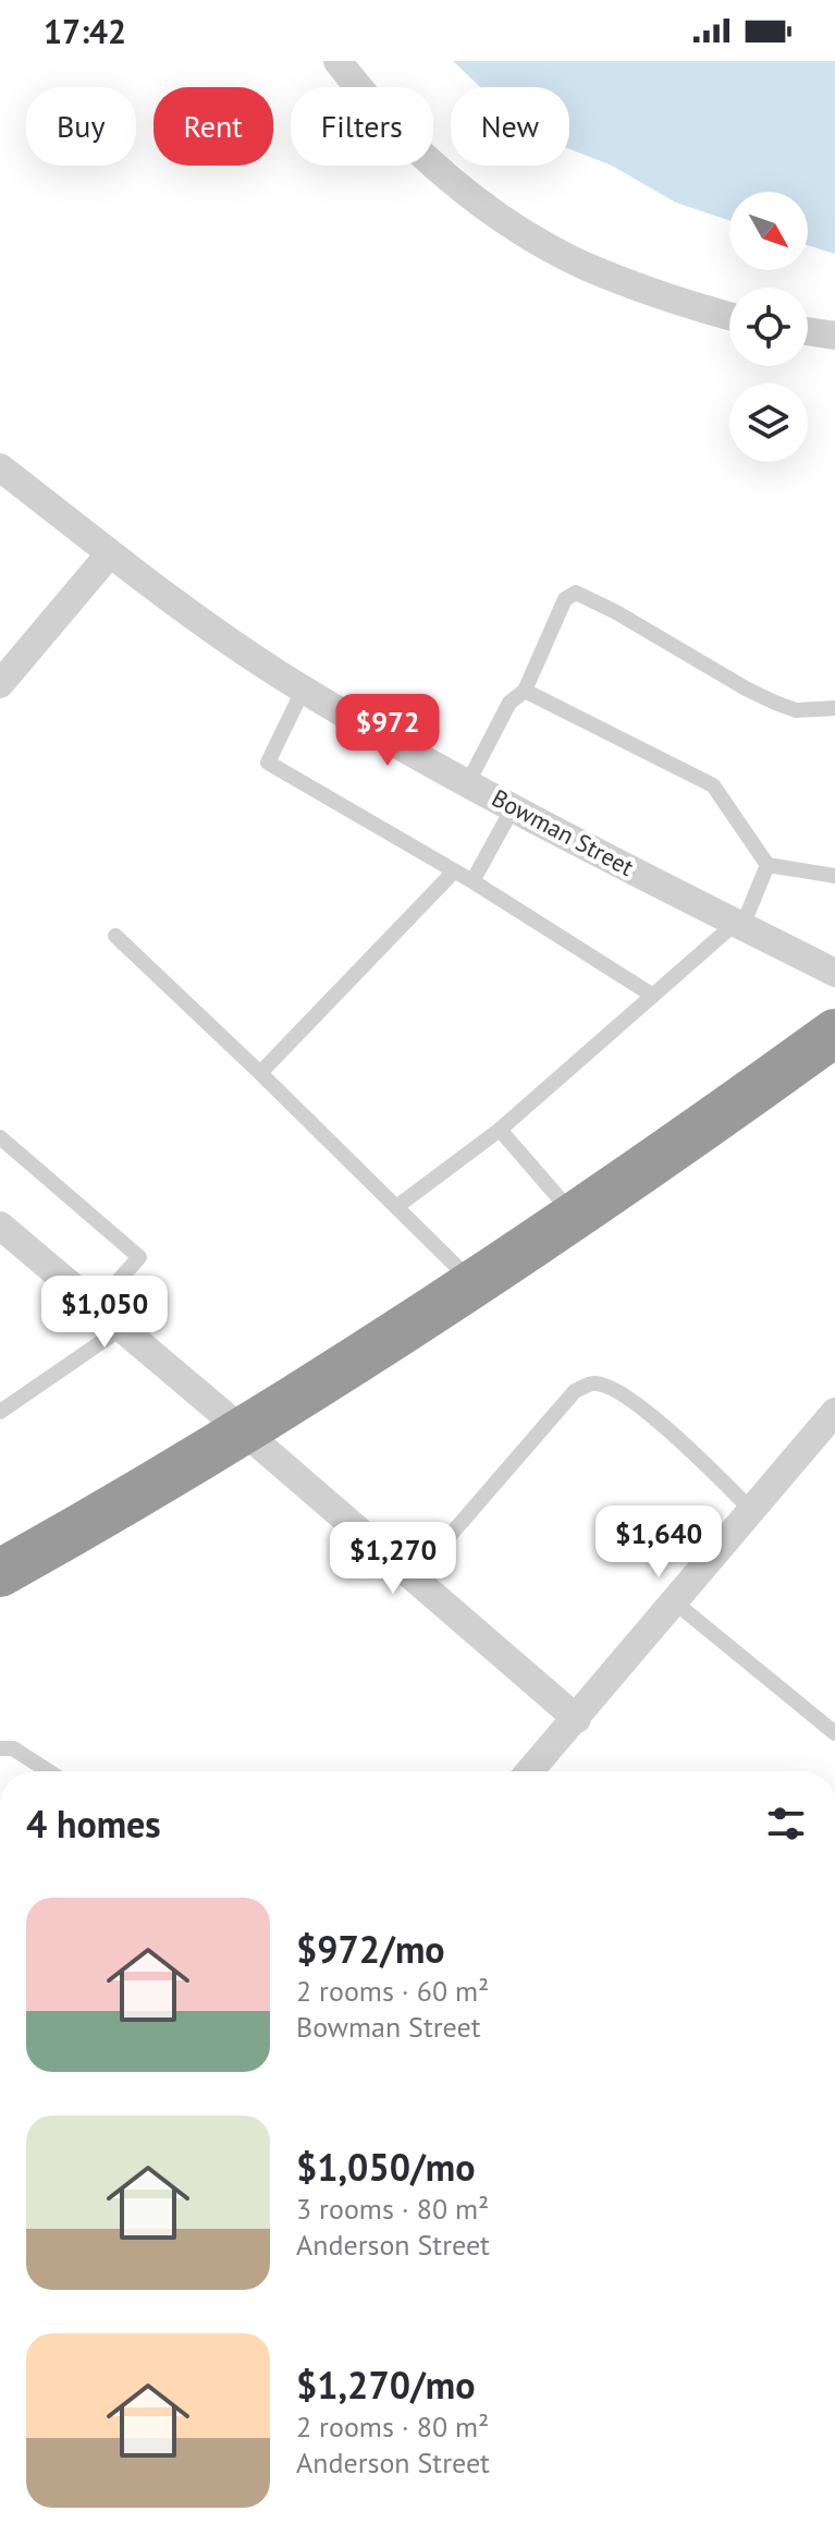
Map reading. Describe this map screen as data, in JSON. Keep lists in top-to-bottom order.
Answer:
{
  "streets": {
    "street": ["Bowman Street"]
  },
  "north": "bottom right",
  "page": {
    "status": "17:42",
    "chip": [
      "Buy",
      "Rent",
      "Filters",
      "New"
    ],
    "price": [
      "$972",
      "$1,050",
      "$1,640",
      "$1,270"
    ],
    "heading": "4 homes",
    "list": [
      {
        "name": "$972/mo",
        "note": "2 rooms · 60 m² · Bowman Street"
      },
      {
        "name": "$1,050/mo",
        "note": "3 rooms · 80 m² · Anderson Street"
      },
      {
        "name": "$1,270/mo",
        "note": "2 rooms · 80 m² · Anderson Street"
      }
    ]
  }
}
